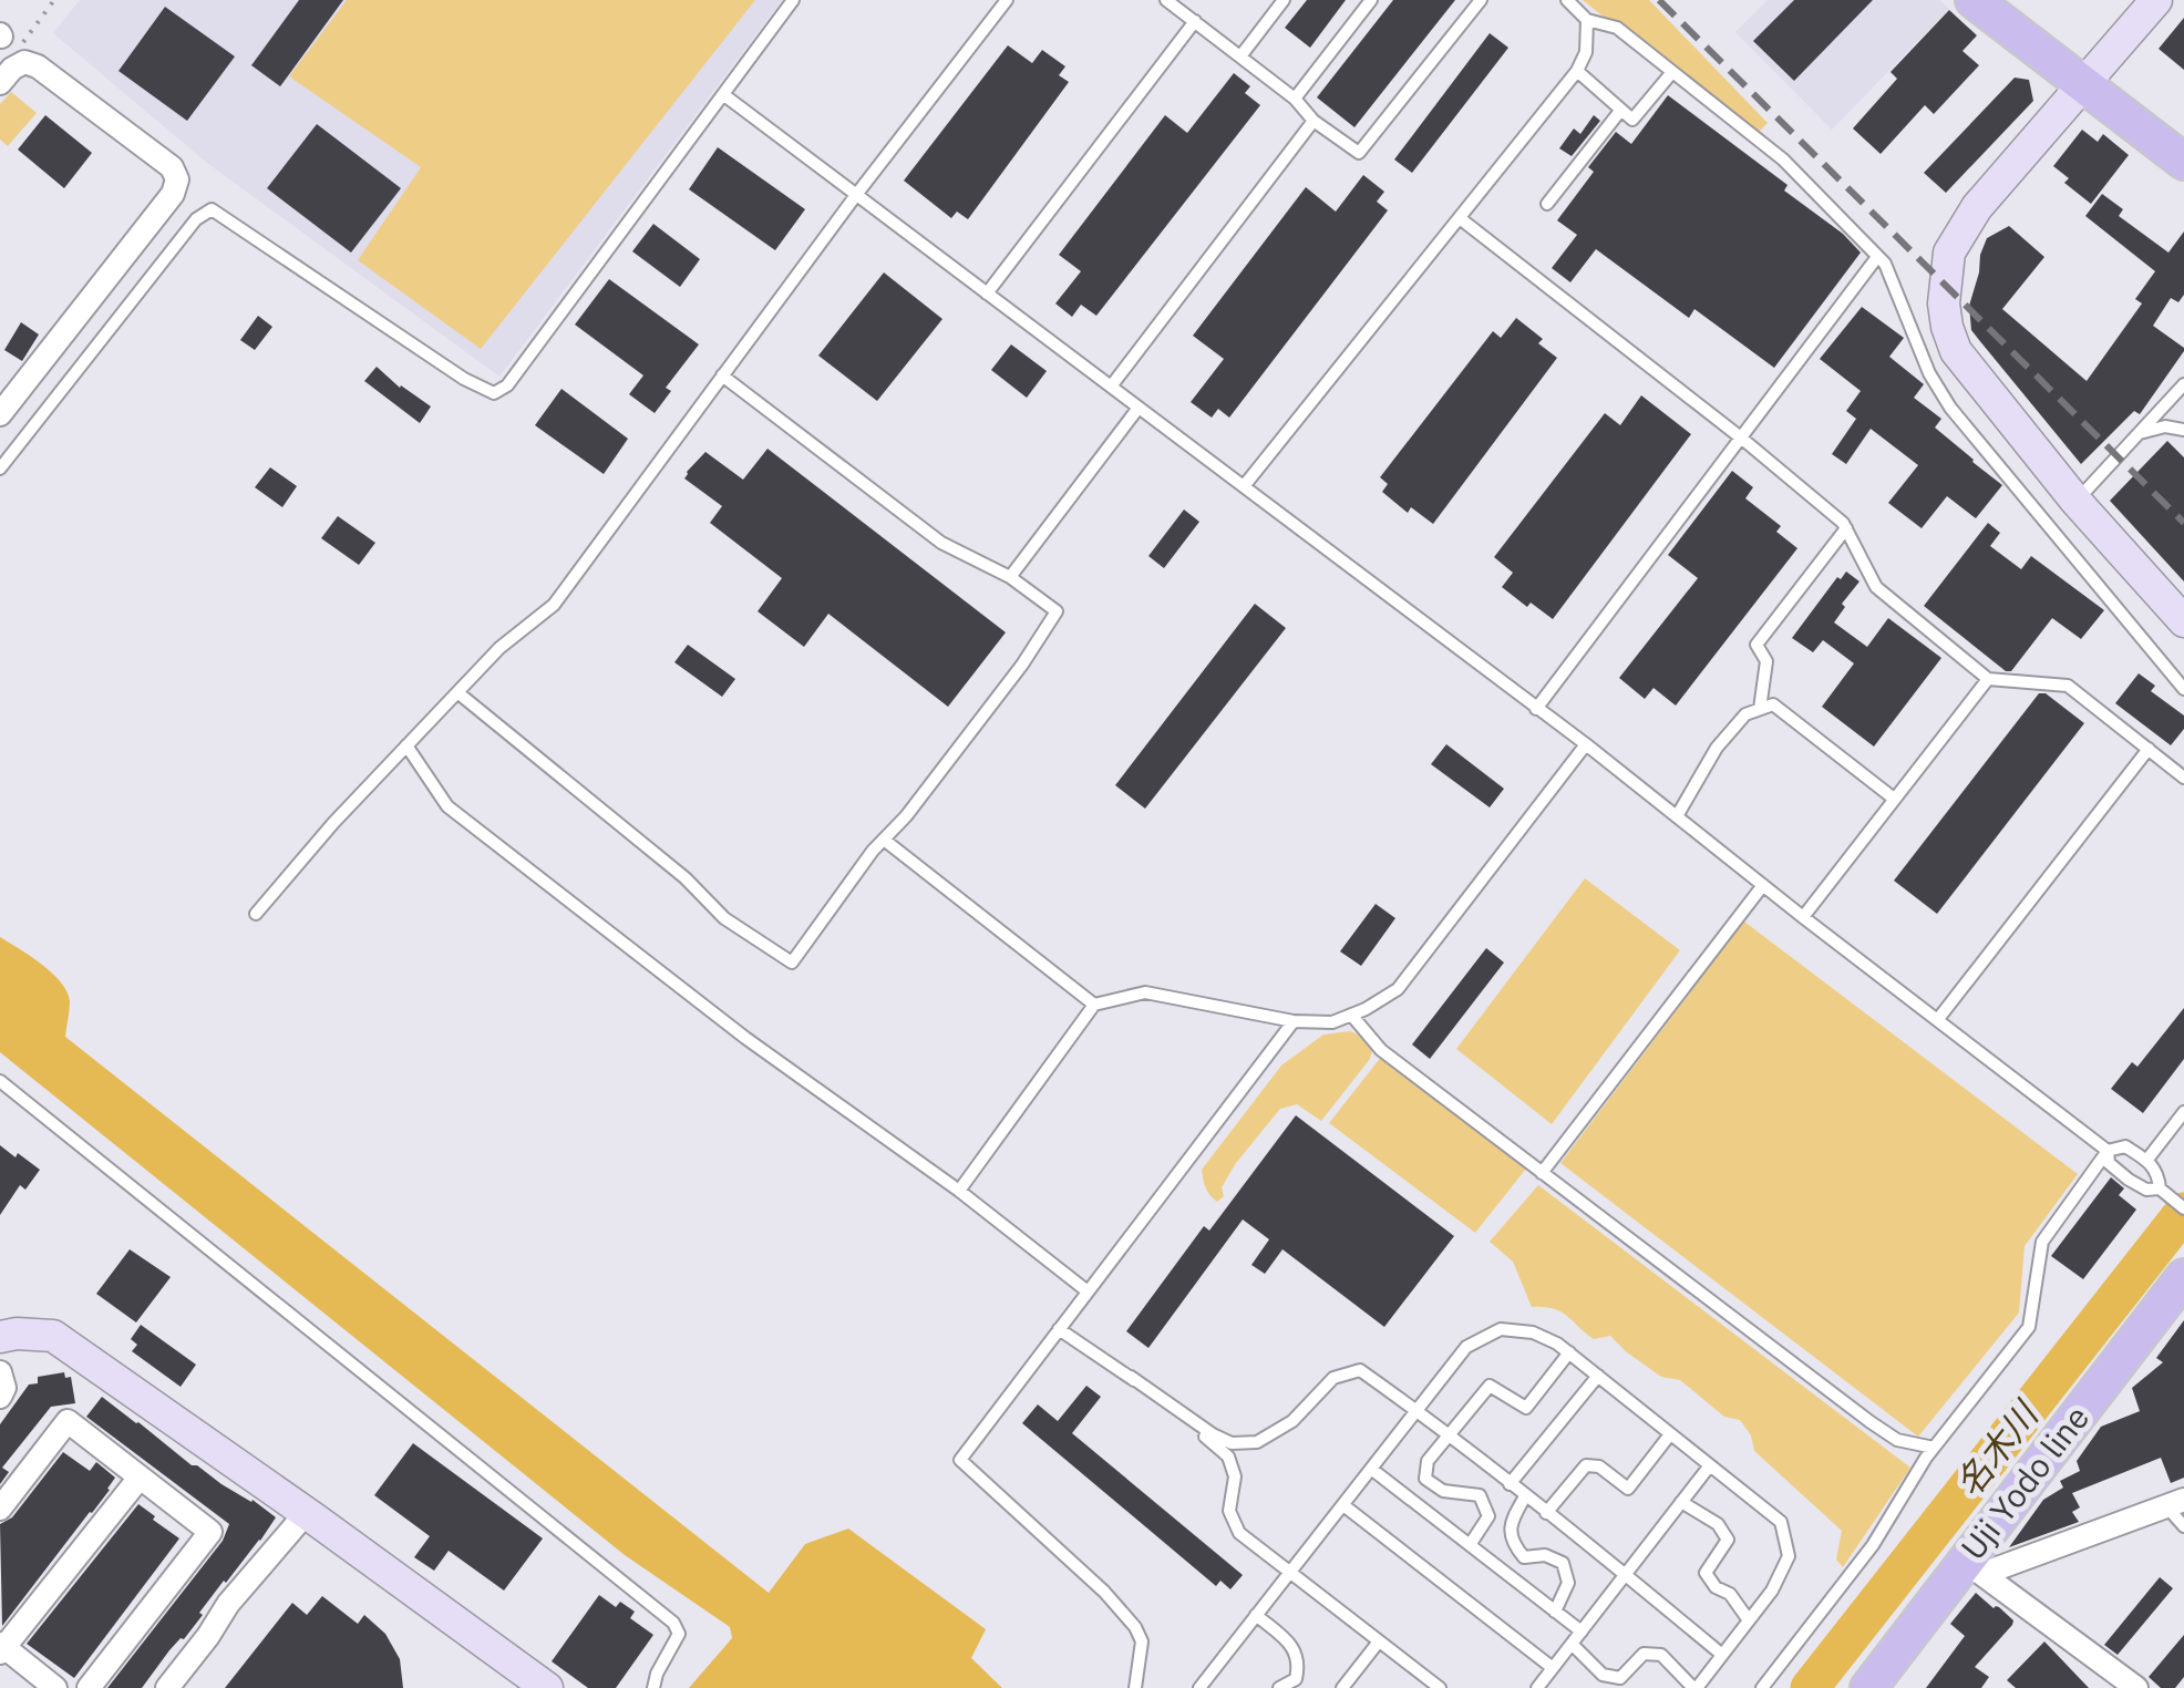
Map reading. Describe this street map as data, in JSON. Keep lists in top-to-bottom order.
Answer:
{
  "streets": {
    "main road": ["Uji Yodo line"]
  },
  "water": ["名木川"]
}
